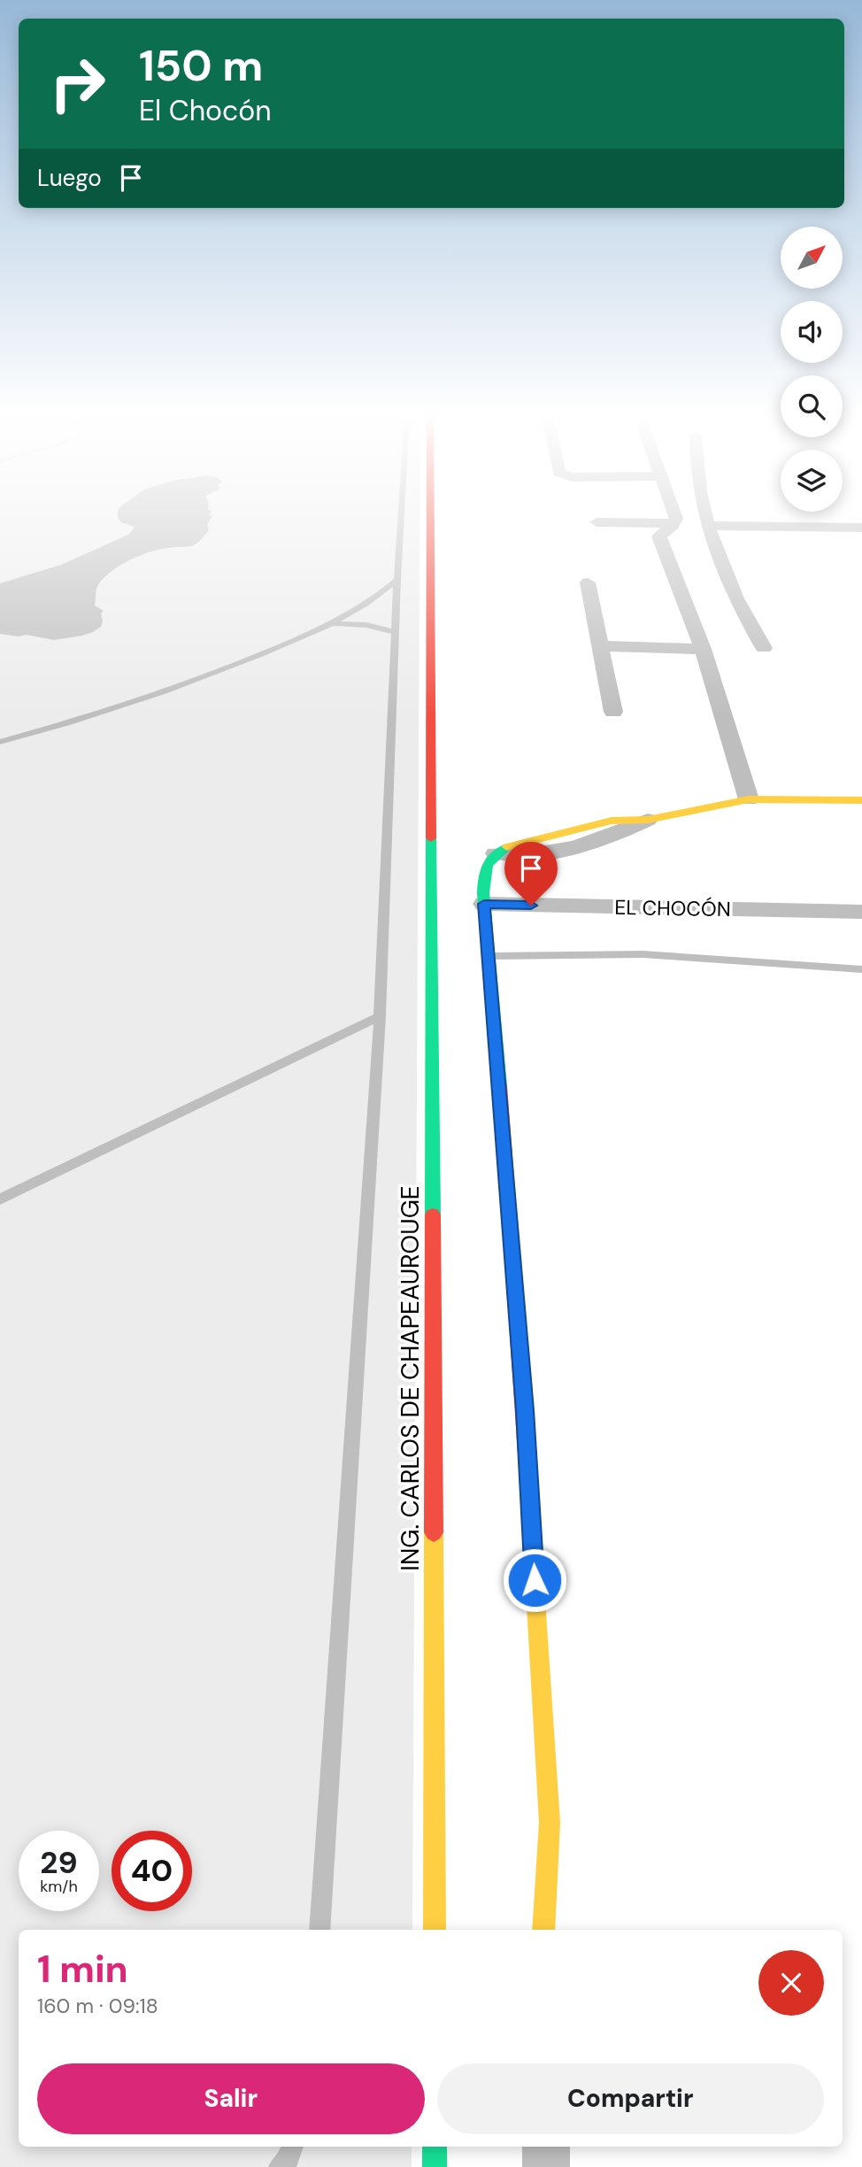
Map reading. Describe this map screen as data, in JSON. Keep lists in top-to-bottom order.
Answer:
{
  "streets": {
    "street": ["EL CHOCÓN", "ING. CARLOS DE CHAPEAUROUGE"]
  },
  "north": "top right",
  "page": {
    "turn": ["150 m", "El Chocón"],
    "then": "Luego",
    "speed": "29 km/h",
    "limit": "40",
    "heading": ["1 min", "160 m · 09:18"],
    "buttons": ["Salir", "Compartir"]
  }
}
